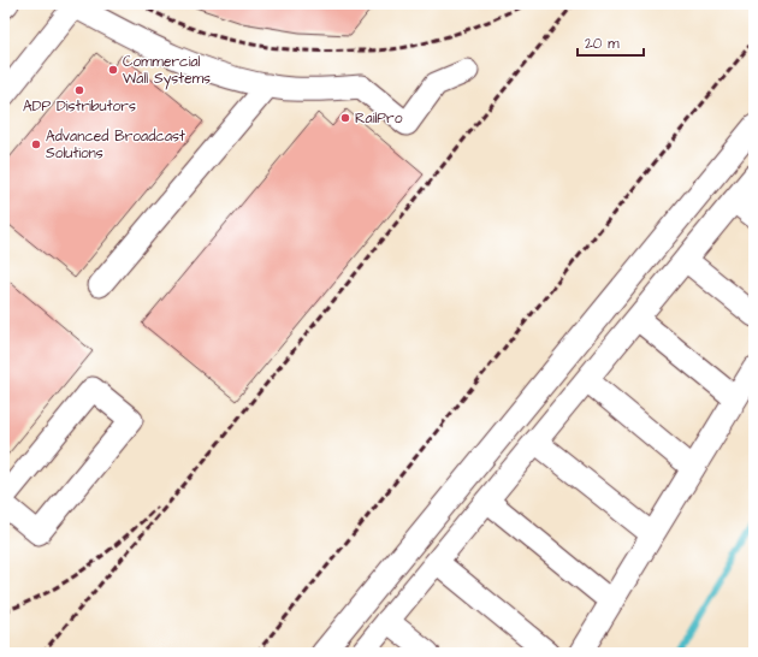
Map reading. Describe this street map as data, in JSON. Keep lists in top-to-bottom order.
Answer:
{
  "places": [
    "Commercial Wall Systems",
    "ADP Distributors",
    "RailPro",
    "Advanced Broadcast Solutions"
  ],
  "scale_bar": "20 m"
}
